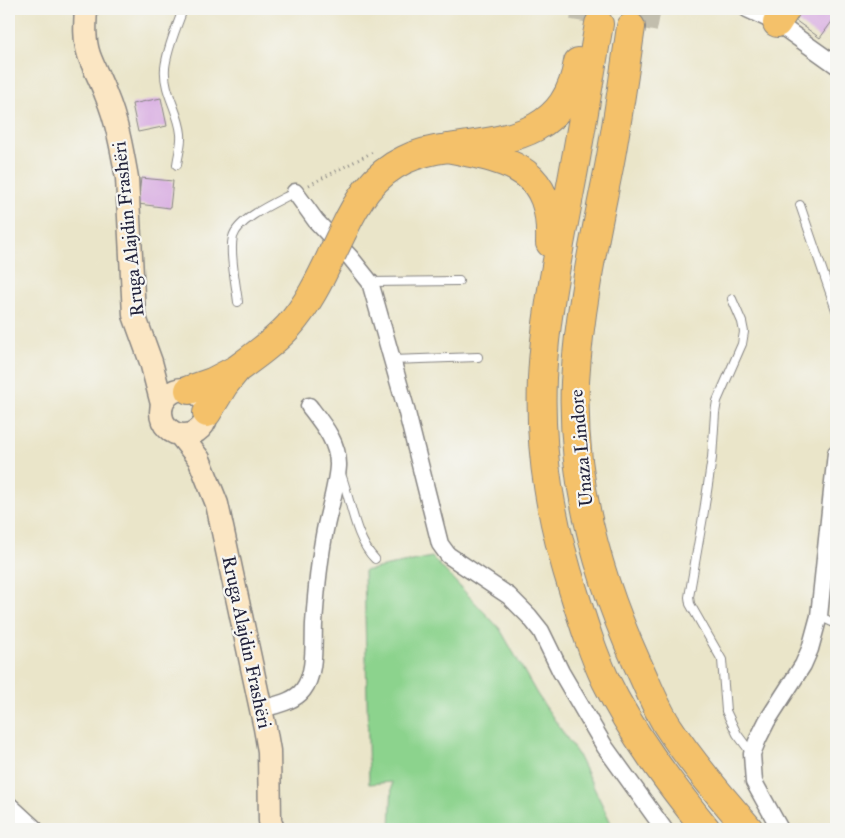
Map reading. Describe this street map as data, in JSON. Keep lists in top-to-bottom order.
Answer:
{
  "streets": {
    "highway": ["Unaza Lindore"],
    "main road": ["Rruga Alajdin Frashëri"]
  }
}
